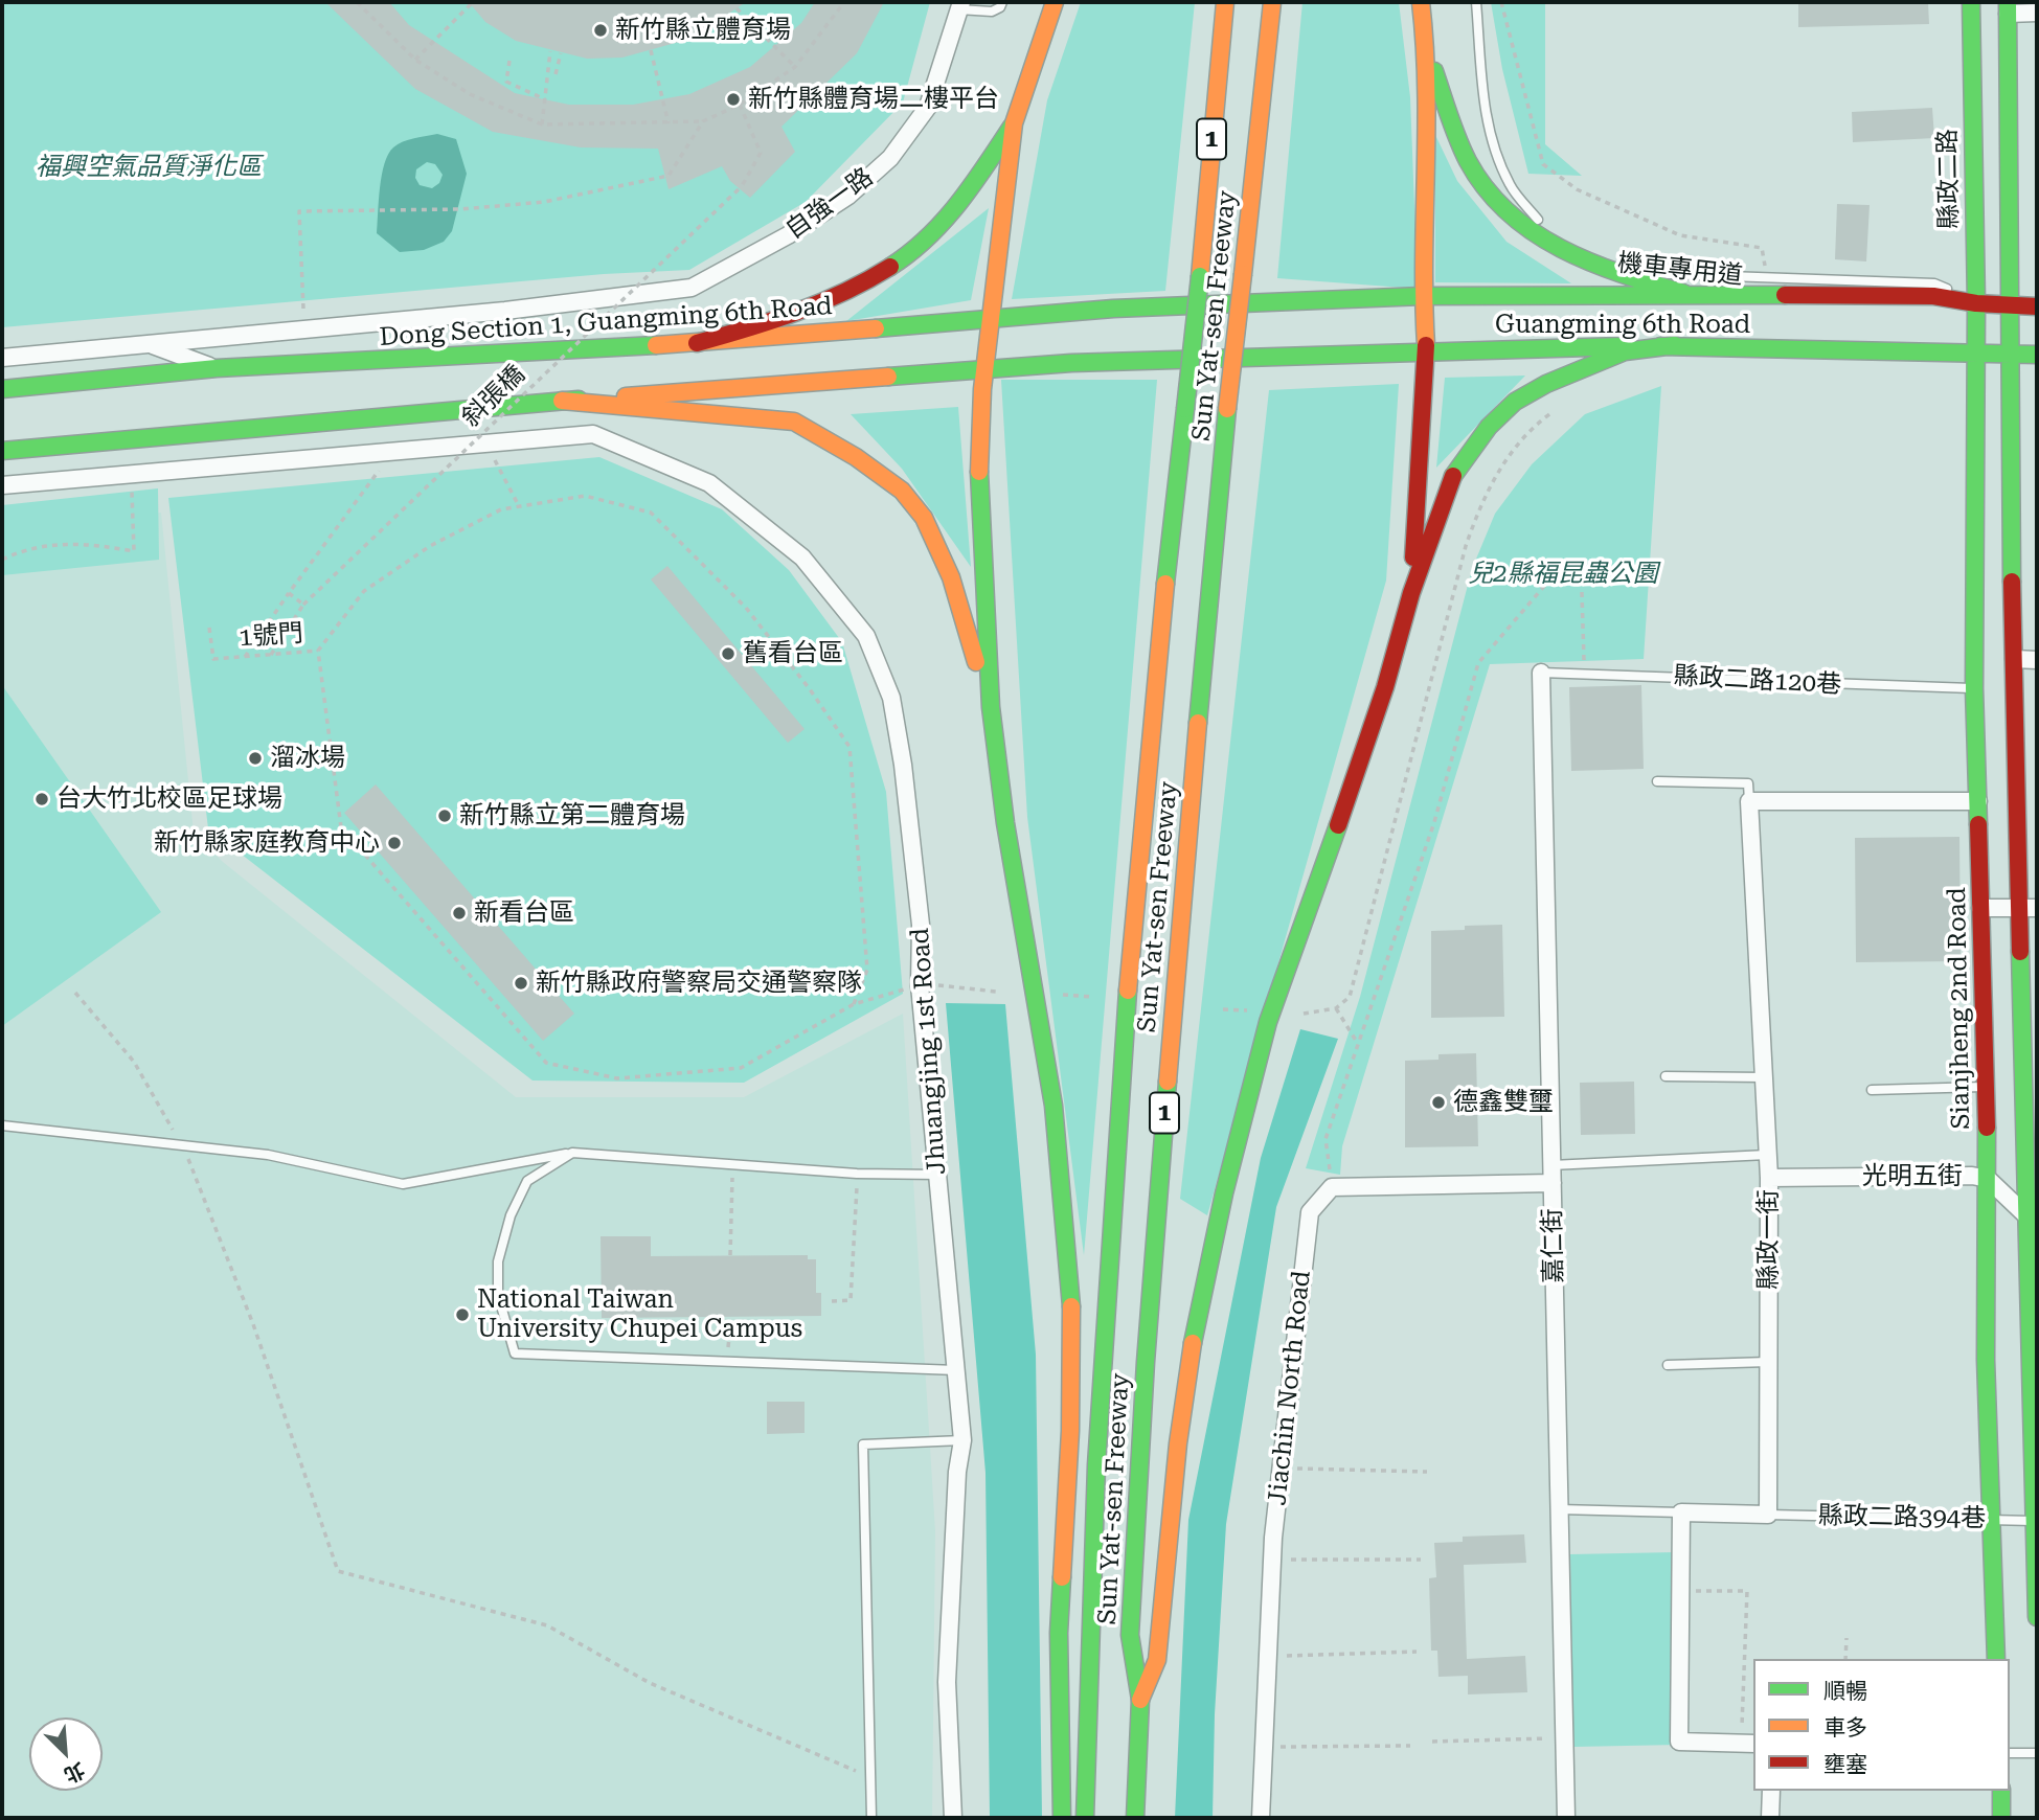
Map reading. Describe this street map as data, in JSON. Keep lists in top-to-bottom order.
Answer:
{
  "streets": {
    "main road": [
      "1",
      "縣政二路",
      "Sun Yat-sen Freeway",
      "Dong Section 1, Guangming 6th Road",
      "Guangming 6th Road",
      "Sianjheng 2nd Road"
    ],
    "street": [
      "自強一路",
      "Jhuangjing 1st Road",
      "光明五街",
      "縣政一街",
      "嘉仁街",
      "Jiachin North Road"
    ],
    "lane": ["機車專用道", "縣政二路120巷", "縣政二路394巷"],
    "path": ["斜張橋", "1號門"]
  },
  "crossings": [
    ["縣政二路", "機車專用道"],
    ["縣政二路", "Guangming 6th Road"],
    ["縣政二路", "Sianjheng 2nd Road"],
    ["自強一路", "Dong Section 1, Guangming 6th Road"],
    ["機車專用道", "Guangming 6th Road"],
    ["Dong Section 1, Guangming 6th Road", "Guangming 6th Road"],
    ["Guangming 6th Road", "Sianjheng 2nd Road"],
    ["斜張橋", "1號門"],
    ["縣政二路120巷", "Sianjheng 2nd Road"],
    ["縣政二路120巷", "嘉仁街"],
    ["Sianjheng 2nd Road", "光明五街"],
    ["Sianjheng 2nd Road", "縣政二路394巷"],
    ["光明五街", "縣政一街"],
    ["縣政一街", "縣政二路394巷"]
  ],
  "parks": ["福興空氣品質淨化區", "兒2縣福昆蟲公園"],
  "places": [
    "新竹縣立體育場",
    "新竹縣體育場二樓平台",
    "舊看台區",
    "溜冰場",
    "台大竹北校區足球場",
    "新竹縣立第二體育場",
    "新竹縣家庭教育中心",
    "新看台區",
    "新竹縣政府警察局交通警察隊",
    "德鑫雙璽",
    "National Taiwan University Chupei Campus"
  ],
  "legend": ["順暢", "車多", "壅塞"],
  "north": "bottom right"
}
